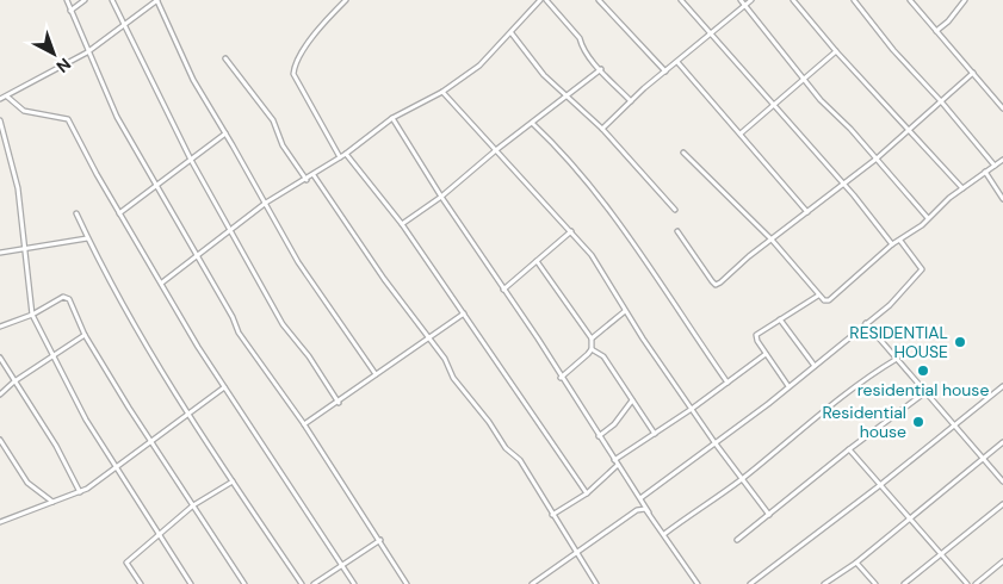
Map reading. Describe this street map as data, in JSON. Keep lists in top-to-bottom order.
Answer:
{
  "places": ["RESIDENTIAL HOUSE", "residential house", "Residential house"],
  "north": "bottom right"
}
